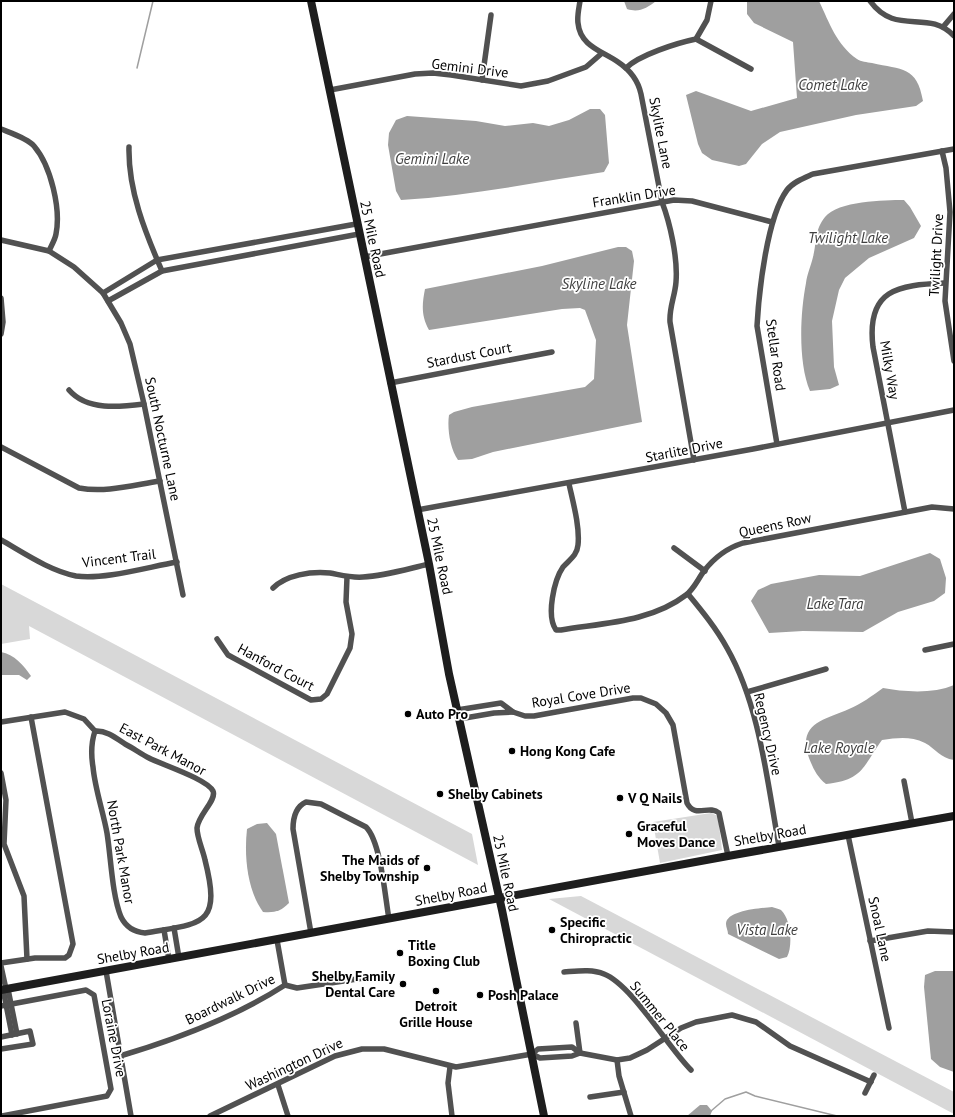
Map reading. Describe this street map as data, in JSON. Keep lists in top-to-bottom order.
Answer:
{
  "streets": {
    "street": [
      "Gemini Drive",
      "Skylite Lane",
      "Franklin Drive",
      "25 Mile Road",
      "Twilight Drive",
      "Stardust Court",
      "Stellar Road",
      "Milky Way",
      "South Nocturne Lane",
      "Starlite Drive",
      "Queens Row",
      "Vincent Trail",
      "Hanford Court",
      "Royal Cove Drive",
      "Regency Drive",
      "East Park Manor",
      "Shelby Road",
      "North Park Manor",
      "Snoal Lane",
      "Boardwalk Drive",
      "Summer Place",
      "Loraine Drive",
      "Washington Drive"
    ]
  },
  "crossings": [
    ["Gemini Drive", "Skylite Lane"],
    ["Gemini Drive", "25 Mile Road"],
    ["Skylite Lane", "Franklin Drive"],
    ["Skylite Lane", "Starlite Drive"],
    ["Franklin Drive", "25 Mile Road"],
    ["Franklin Drive", "Stellar Road"],
    ["25 Mile Road", "Stardust Court"],
    ["25 Mile Road", "Starlite Drive"],
    ["25 Mile Road", "Royal Cove Drive"],
    ["25 Mile Road", "Shelby Road"],
    ["25 Mile Road", "Washington Drive"],
    ["Twilight Drive", "Milky Way"],
    ["Stellar Road", "Starlite Drive"],
    ["Milky Way", "Starlite Drive"],
    ["Milky Way", "Queens Row"],
    ["South Nocturne Lane", "Vincent Trail"],
    ["Starlite Drive", "Queens Row"],
    ["Queens Row", "Regency Drive"],
    ["Royal Cove Drive", "Shelby Road"],
    ["Regency Drive", "Shelby Road"],
    ["East Park Manor", "North Park Manor"],
    ["Shelby Road", "Snoal Lane"]
  ],
  "water": [
    "Comet Lake",
    "Gemini Lake",
    "Twilight Lake",
    "Skyline Lake",
    "Lake Tara",
    "Lake Royale",
    "Vista Lake"
  ],
  "places": [
    "Auto Pro",
    "Hong Kong Cafe",
    "Shelby Cabinets",
    "V Q Nails",
    "Graceful Moves Dance",
    "The Maids of Shelby Township",
    "Specific Chiropractic",
    "Title Boxing Club",
    "Shelby Family Dental Care",
    "Detroit Grille House",
    "Posh Palace"
  ]
}
